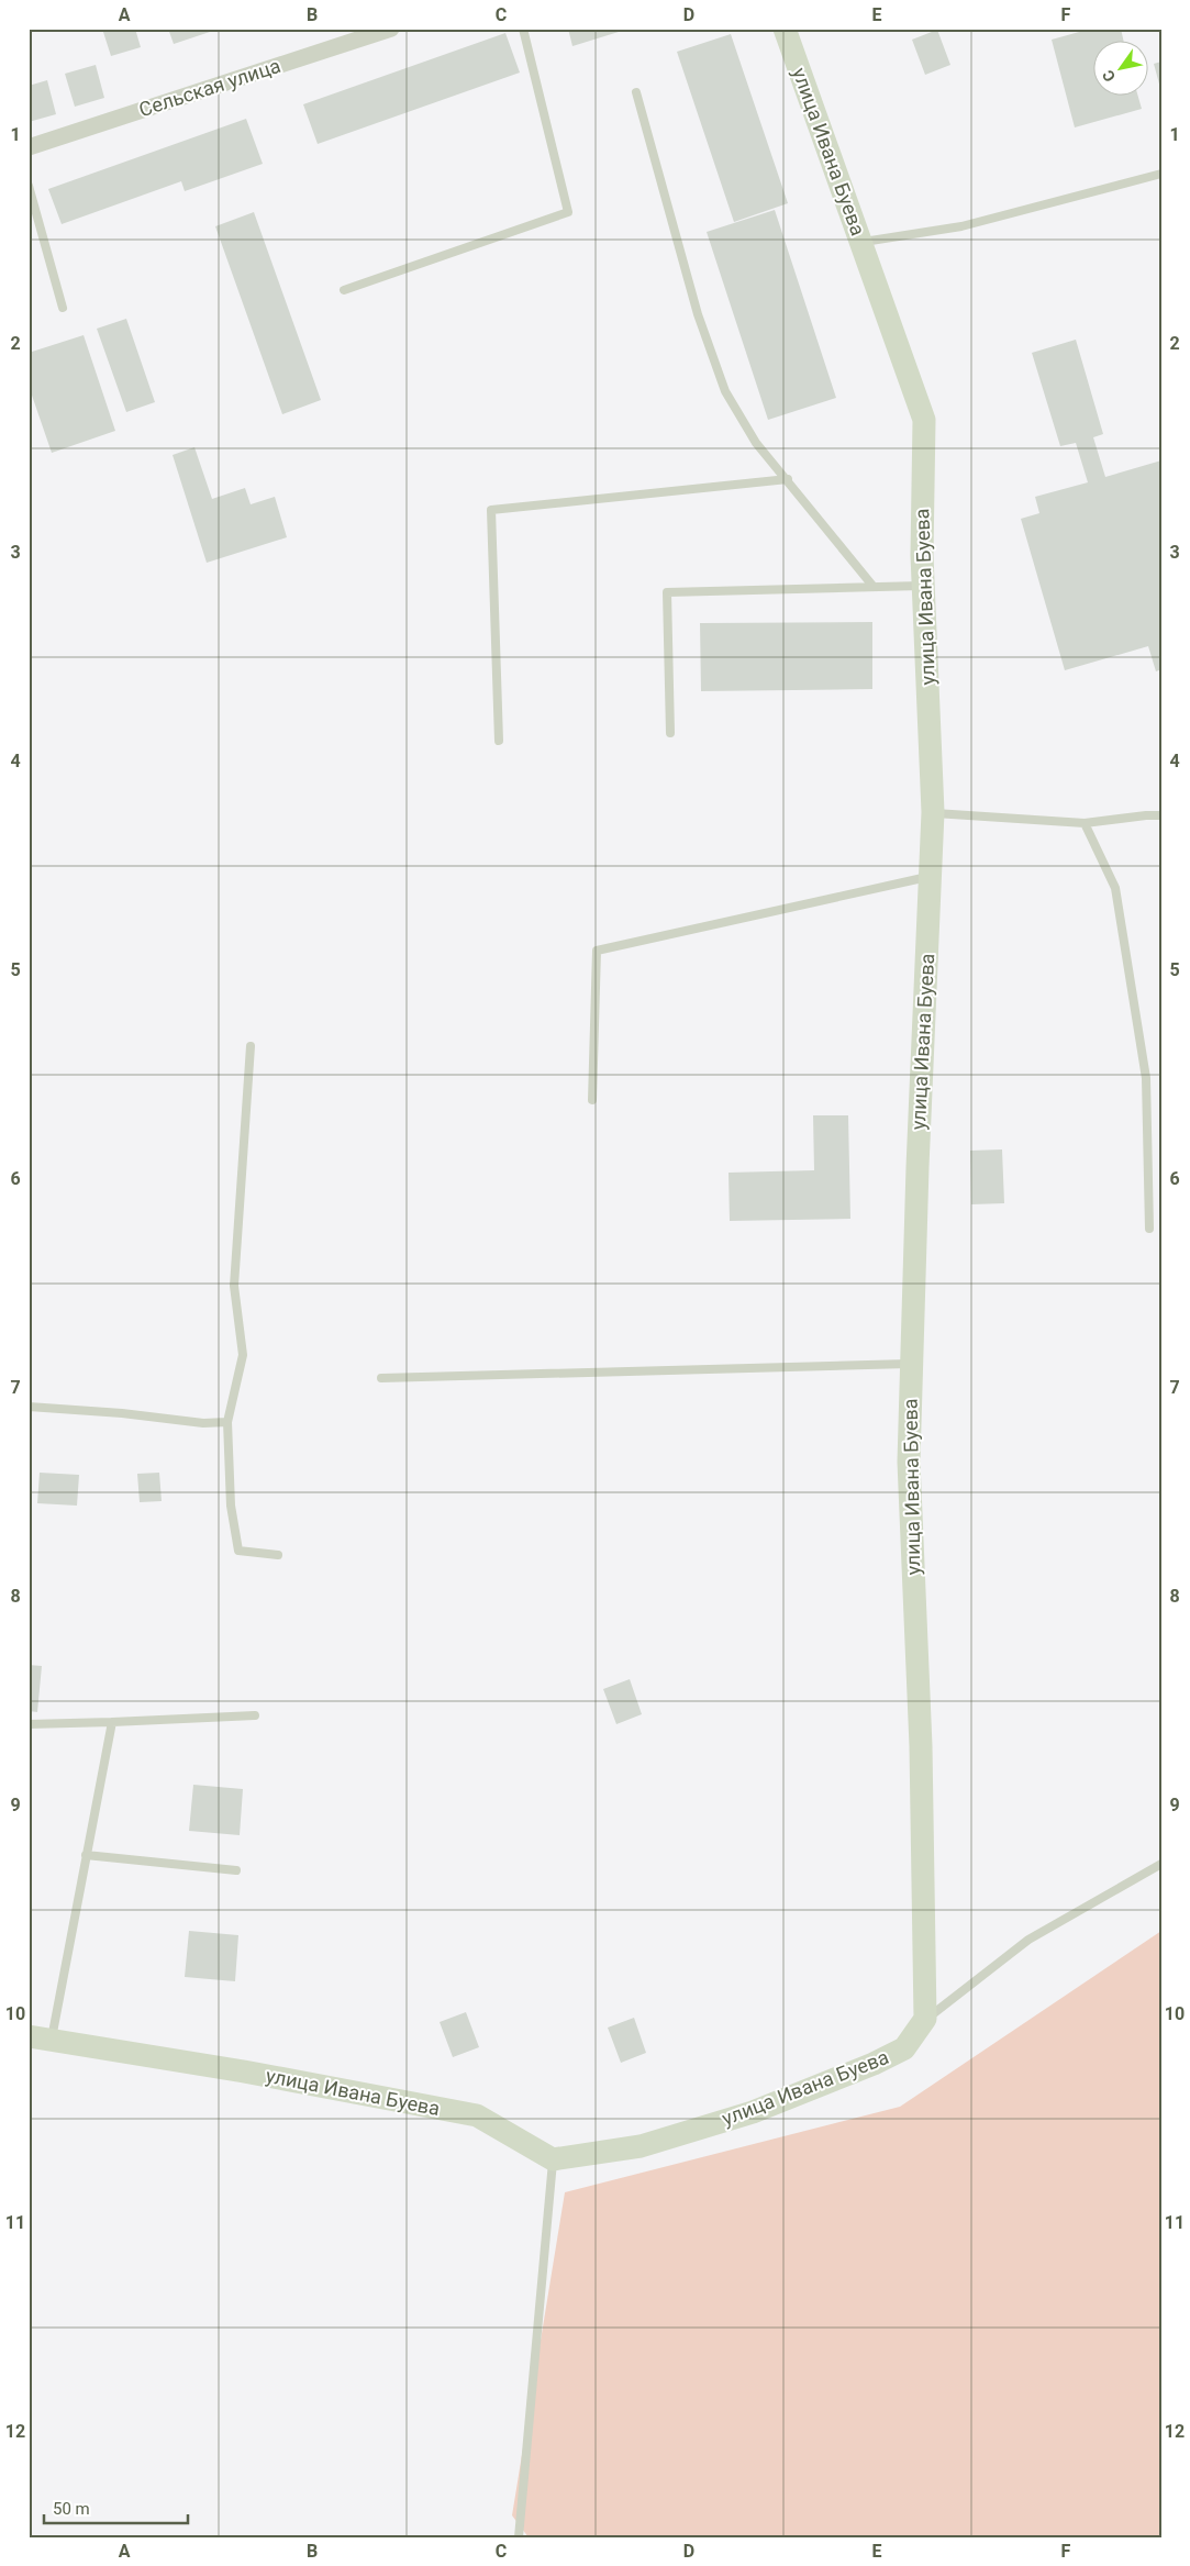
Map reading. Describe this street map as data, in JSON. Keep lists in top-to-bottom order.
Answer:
{
  "streets": {
    "street": ["Сельская улица", "улица Ивана Буева"]
  },
  "scale_bar": "50 m",
  "north": "bottom left",
  "grid": {
    "columns": [
      "A",
      "B",
      "C",
      "D",
      "E",
      "F"
    ],
    "rows": [
      "1",
      "2",
      "3",
      "4",
      "5",
      "6",
      "7",
      "8",
      "9",
      "10",
      "11",
      "12"
    ]
  }
}
